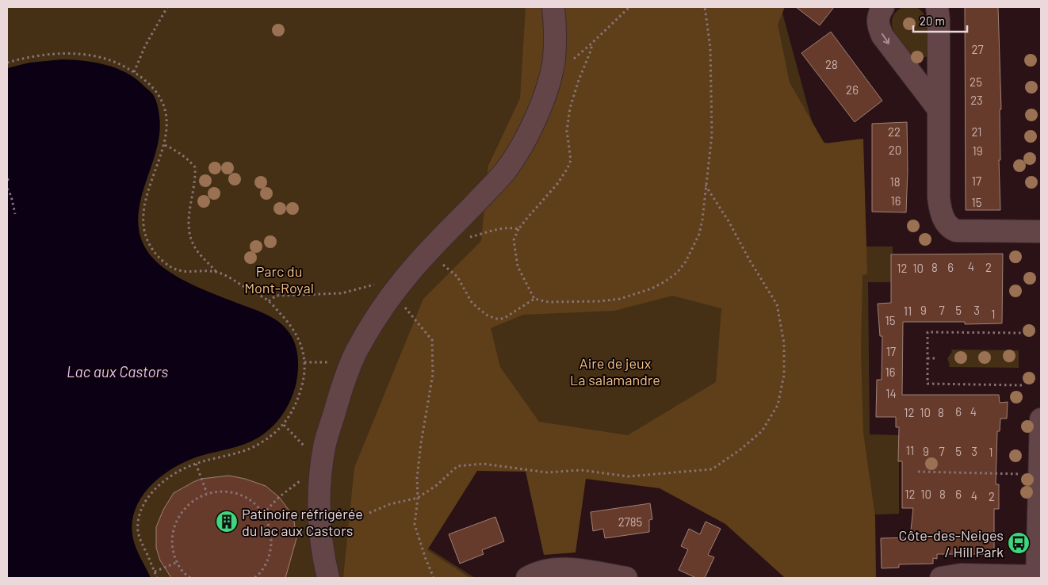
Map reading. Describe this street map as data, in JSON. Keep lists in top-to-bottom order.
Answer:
{
  "water": ["Lac aux Castors"],
  "parks": ["Parc du Mont-Royal", "Aire de jeux La salamandre"],
  "places": {
    "building": ["Patinoire réfrigérée du lac aux Castors"],
    "bus stop": ["Côte-des-Neiges / Hill Park"]
  },
  "house_numbers": [
    "27",
    "28",
    "25",
    "26",
    "23",
    "22",
    "21",
    "20",
    "19",
    "17",
    "18",
    "16",
    "15",
    "4",
    "8",
    "6",
    "2",
    "12",
    "10",
    "9",
    "7",
    "5",
    "3",
    "11",
    "1",
    "15",
    "17",
    "16",
    "14",
    "6",
    "4",
    "12",
    "10",
    "8",
    "11",
    "9",
    "7",
    "5",
    "3",
    "1",
    "12",
    "10",
    "8",
    "6",
    "4",
    "2",
    "2785"
  ],
  "scale_bar": "20 m"
}
